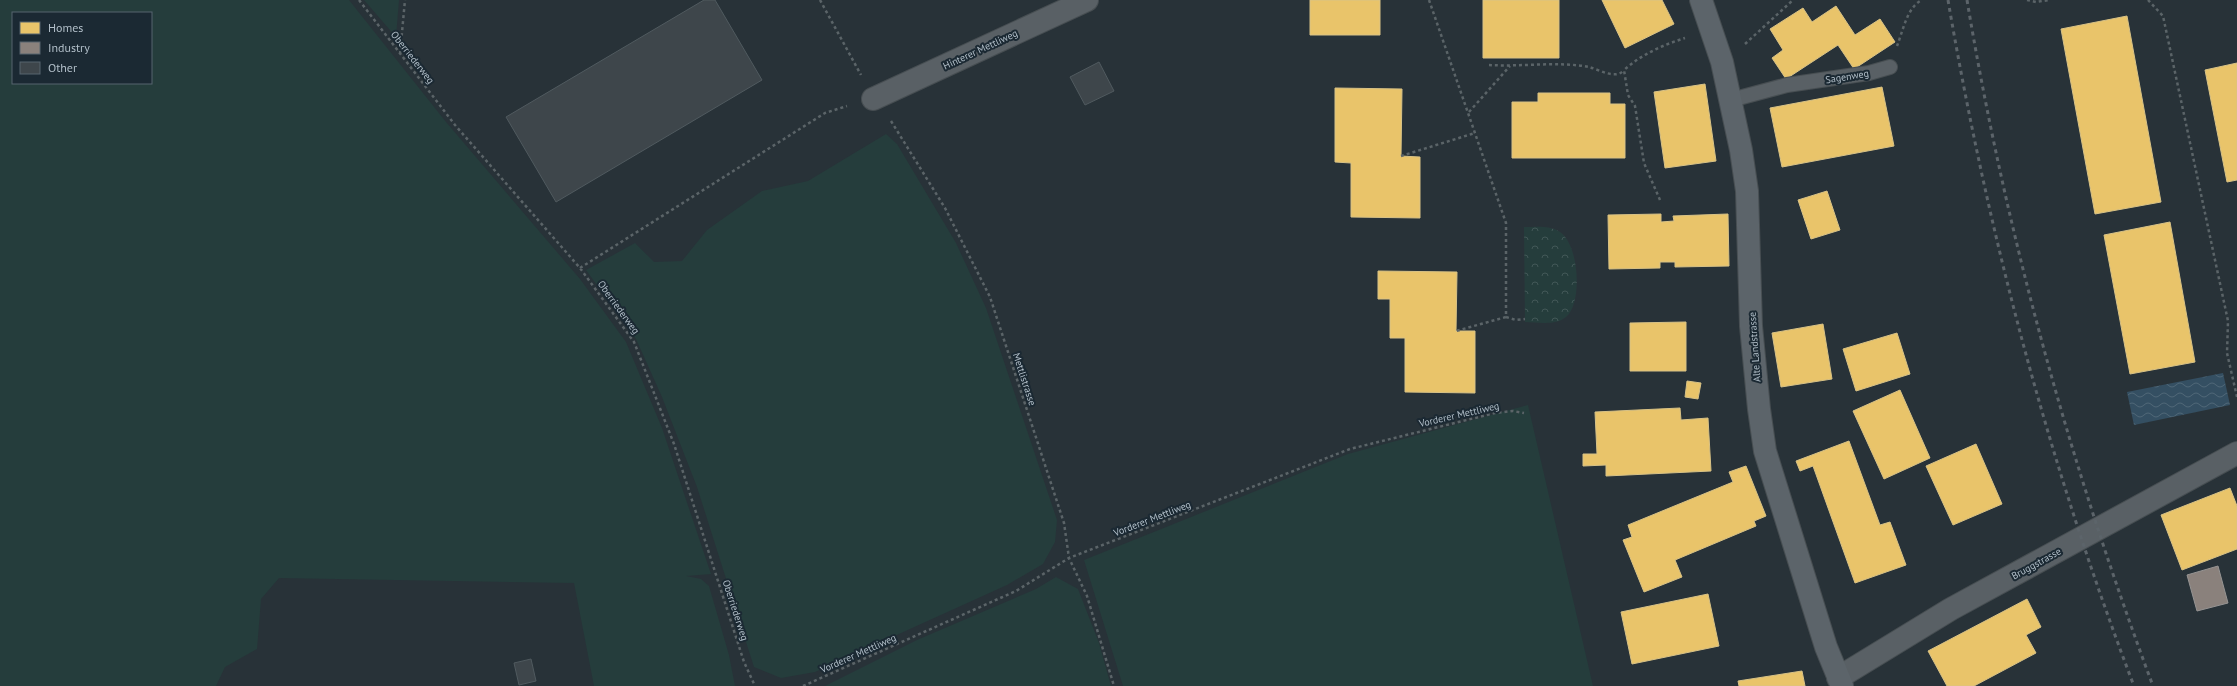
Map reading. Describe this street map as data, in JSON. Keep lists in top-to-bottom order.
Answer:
{
  "streets": {
    "main road": ["Alte Landstrasse"],
    "street": ["Hinterer Mettliweg", "Bruggstrasse"],
    "lane": ["Sagenweg"],
    "path": ["Oberriederweg", "Mettlistrasse", "Vorderer Mettliweg"]
  },
  "crossings": [
    ["Hinterer Mettliweg", "Mettlistrasse"],
    ["Sagenweg", "Alte Landstrasse"],
    ["Alte Landstrasse", "Bruggstrasse"],
    ["Mettlistrasse", "Vorderer Mettliweg"]
  ],
  "legend": ["Homes", "Industry", "Other"]
}
